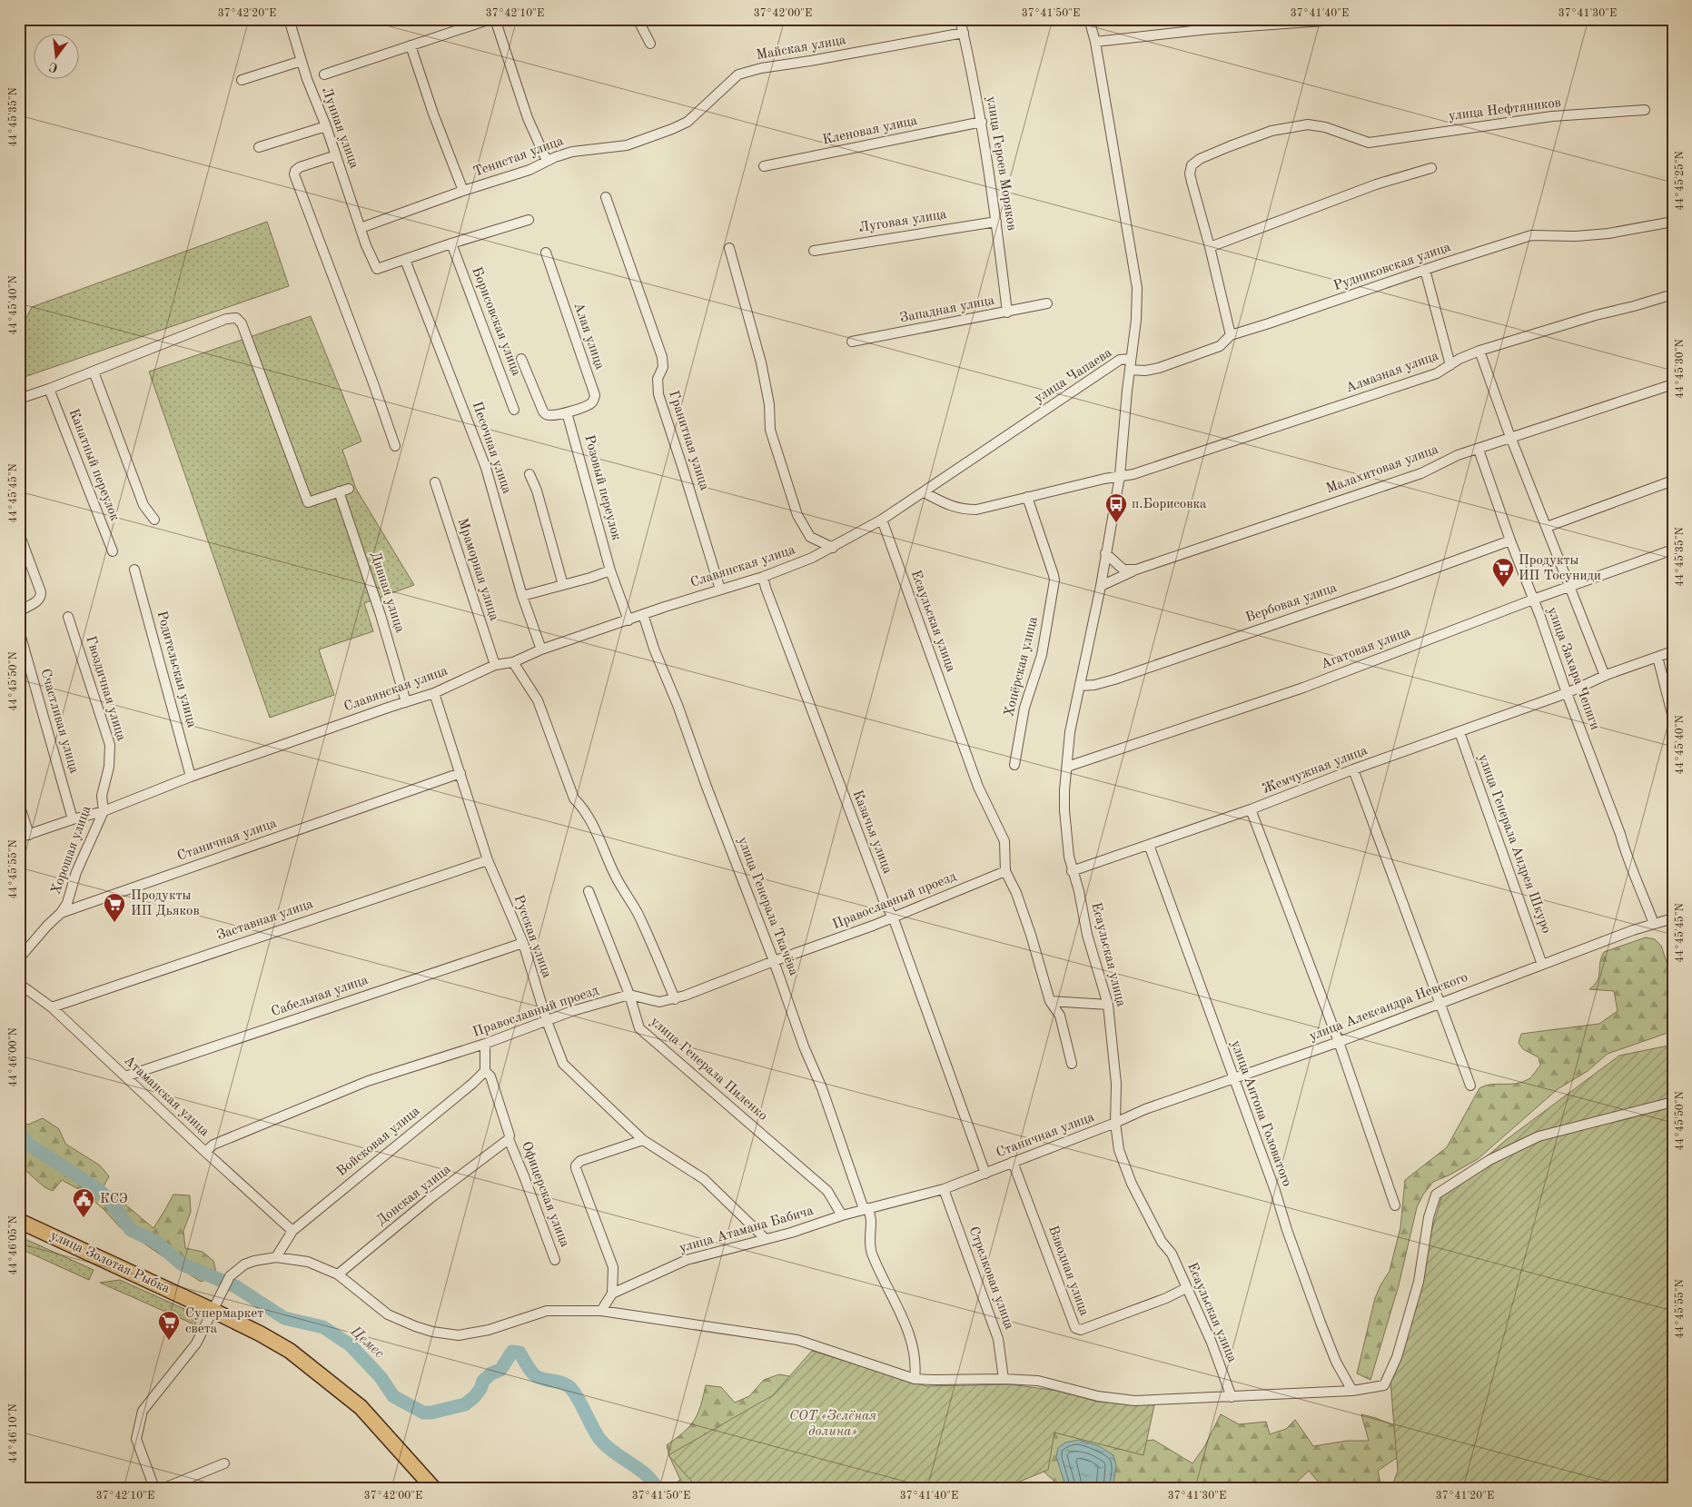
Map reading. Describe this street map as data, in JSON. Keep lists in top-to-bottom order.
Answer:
{
  "streets": {
    "highway": ["улица Золотая Рыбка"],
    "street": [
      "Майская улица",
      "улица Нефтяников",
      "Лунная улица",
      "Кленовая улица",
      "Тенистая улица",
      "улица Героев Моряков",
      "Луговая улица",
      "Рудниковская улица",
      "Западная улица",
      "Борисовская улица",
      "Алая улица",
      "Алмазная улица",
      "улица Чапаева",
      "Гранитная улица",
      "Песочная улица",
      "Канатный переулок",
      "Малахитовая улица",
      "Розовый переулок",
      "Славянская улица",
      "Мраморная улица",
      "Дивная улица",
      "Вербовая улица",
      "Есаульская улица",
      "Агатовая улица",
      "Хопёрская улица",
      "улица Захара Чепиги",
      "Родительская улица",
      "Гвоздичная улица",
      "Счастливая улица",
      "Жемчужная улица",
      "Казачья улица",
      "Станичная улица",
      "улица Генерала Андрея Шкуро",
      "Хорошая улица",
      "Православный проезд",
      "улица Генерала Ткачёва",
      "Заставная улица",
      "Русская улица",
      "Сабельная улица",
      "улица Александра Невского",
      "улица Генерала Пиленко",
      "Атаманская улица",
      "улица Антона Головатого",
      "Войсковая улица",
      "Офицерская улица",
      "Донская улица",
      "улица Атамана Бабича",
      "Взводная улица",
      "Стрелковая улица"
    ]
  },
  "crossings": [
    ["Майская улица", "Тенистая улица"],
    ["Майская улица", "улица Героев Моряков"],
    ["Лунная улица", "Тенистая улица"],
    ["Лунная улица", "Песочная улица"],
    ["Кленовая улица", "улица Героев Моряков"],
    ["улица Героев Моряков", "Луговая улица"],
    ["улица Героев Моряков", "Западная улица"],
    ["Рудниковская улица", "Есаульская улица"],
    ["Алая улица", "Розовый переулок"],
    ["Алмазная улица", "улица Чапаева"],
    ["Алмазная улица", "Есаульская улица"],
    ["Алмазная улица", "Хопёрская улица"],
    ["улица Чапаева", "Славянская улица"],
    ["улица Чапаева", "Есаульская улица"],
    ["Гранитная улица", "Славянская улица"],
    ["Песочная улица", "Славянская улица"],
    ["Малахитовая улица", "Есаульская улица"],
    ["Малахитовая улица", "улица Захара Чепиги"],
    ["Розовый переулок", "Славянская улица"],
    ["Славянская улица", "Мраморная улица"],
    ["Славянская улица", "Дивная улица"],
    ["Славянская улица", "Есаульская улица"],
    ["Славянская улица", "Родительская улица"],
    ["Славянская улица", "Счастливая улица"],
    ["Славянская улица", "Казачья улица"],
    ["Славянская улица", "Хорошая улица"],
    ["Славянская улица", "улица Генерала Ткачёва"],
    ["Славянская улица", "Русская улица"],
    ["Вербовая улица", "Есаульская улица"],
    ["Вербовая улица", "улица Захара Чепиги"],
    ["Есаульская улица", "Агатовая улица"],
    ["Есаульская улица", "Жемчужная улица"],
    ["Есаульская улица", "Станичная улица"],
    ["Есаульская улица", "Православный проезд"],
    ["Есаульская улица", "улица Александра Невского"],
    ["Есаульская улица", "Взводная улица"],
    ["Агатовая улица", "улица Захара Чепиги"],
    ["улица Захара Чепиги", "Жемчужная улица"],
    ["улица Захара Чепиги", "улица Александра Невского"],
    ["Гвоздичная улица", "Хорошая улица"],
    ["Жемчужная улица", "улица Генерала Андрея Шкуро"],
    ["Жемчужная улица", "улица Антона Головатого"],
    ["Казачья улица", "Станичная улица"],
    ["Казачья улица", "Православный проезд"],
    ["Казачья улица", "улица Атамана Бабича"],
    ["Станичная улица", "Хорошая улица"],
    ["Станичная улица", "Русская улица"],
    ["Станичная улица", "улица Александра Невского"],
    ["Станичная улица", "улица Атамана Бабича"],
    ["Станичная улица", "Взводная улица"],
    ["улица Генерала Андрея Шкуро", "улица Александра Невского"],
    ["Православный проезд", "улица Генерала Ткачёва"],
    ["Православный проезд", "Русская улица"],
    ["Православный проезд", "улица Генерала Пиленко"],
    ["Православный проезд", "Атаманская улица"],
    ["улица Генерала Ткачёва", "улица Атамана Бабича"],
    ["Заставная улица", "Русская улица"],
    ["Заставная улица", "Атаманская улица"],
    ["Русская улица", "Сабельная улица"],
    ["Русская улица", "улица Атамана Бабича"],
    ["Сабельная улица", "Атаманская улица"],
    ["улица Александра Невского", "улица Антона Головатого"],
    ["улица Генерала Пиленко", "улица Атамана Бабича"],
    ["Атаманская улица", "Войсковая улица"],
    ["Войсковая улица", "Офицерская улица"],
    ["Офицерская улица", "Донская улица"],
    ["улица Атамана Бабича", "Стрелковая улица"]
  ],
  "water": ["Цемес"],
  "parks": ["СОТ «Зелёная долина»"],
  "places": {
    "bus stop": ["п.Борисовка"],
    "supermarket": ["Продукты ИП Тосуниди", "Продукты ИП Дьяков", "Супермаркет света"],
    "public building": ["КСЭ"]
  },
  "north": "bottom",
  "coordinates": [
    "37°42'20\"E",
    "37°42'10\"E",
    "37°42'00\"E",
    "37°41'50\"E",
    "37°41'40\"E",
    "37°41'30\"E",
    "44°45'35\"N",
    "44°45'25\"N",
    "44°45'40\"N",
    "44°45'30\"N",
    "44°45'45\"N",
    "44°45'50\"N",
    "44°45'55\"N",
    "44°46'00\"N",
    "44°46'05\"N",
    "44°46'10\"N",
    "37°41'20\"E"
  ]
}
